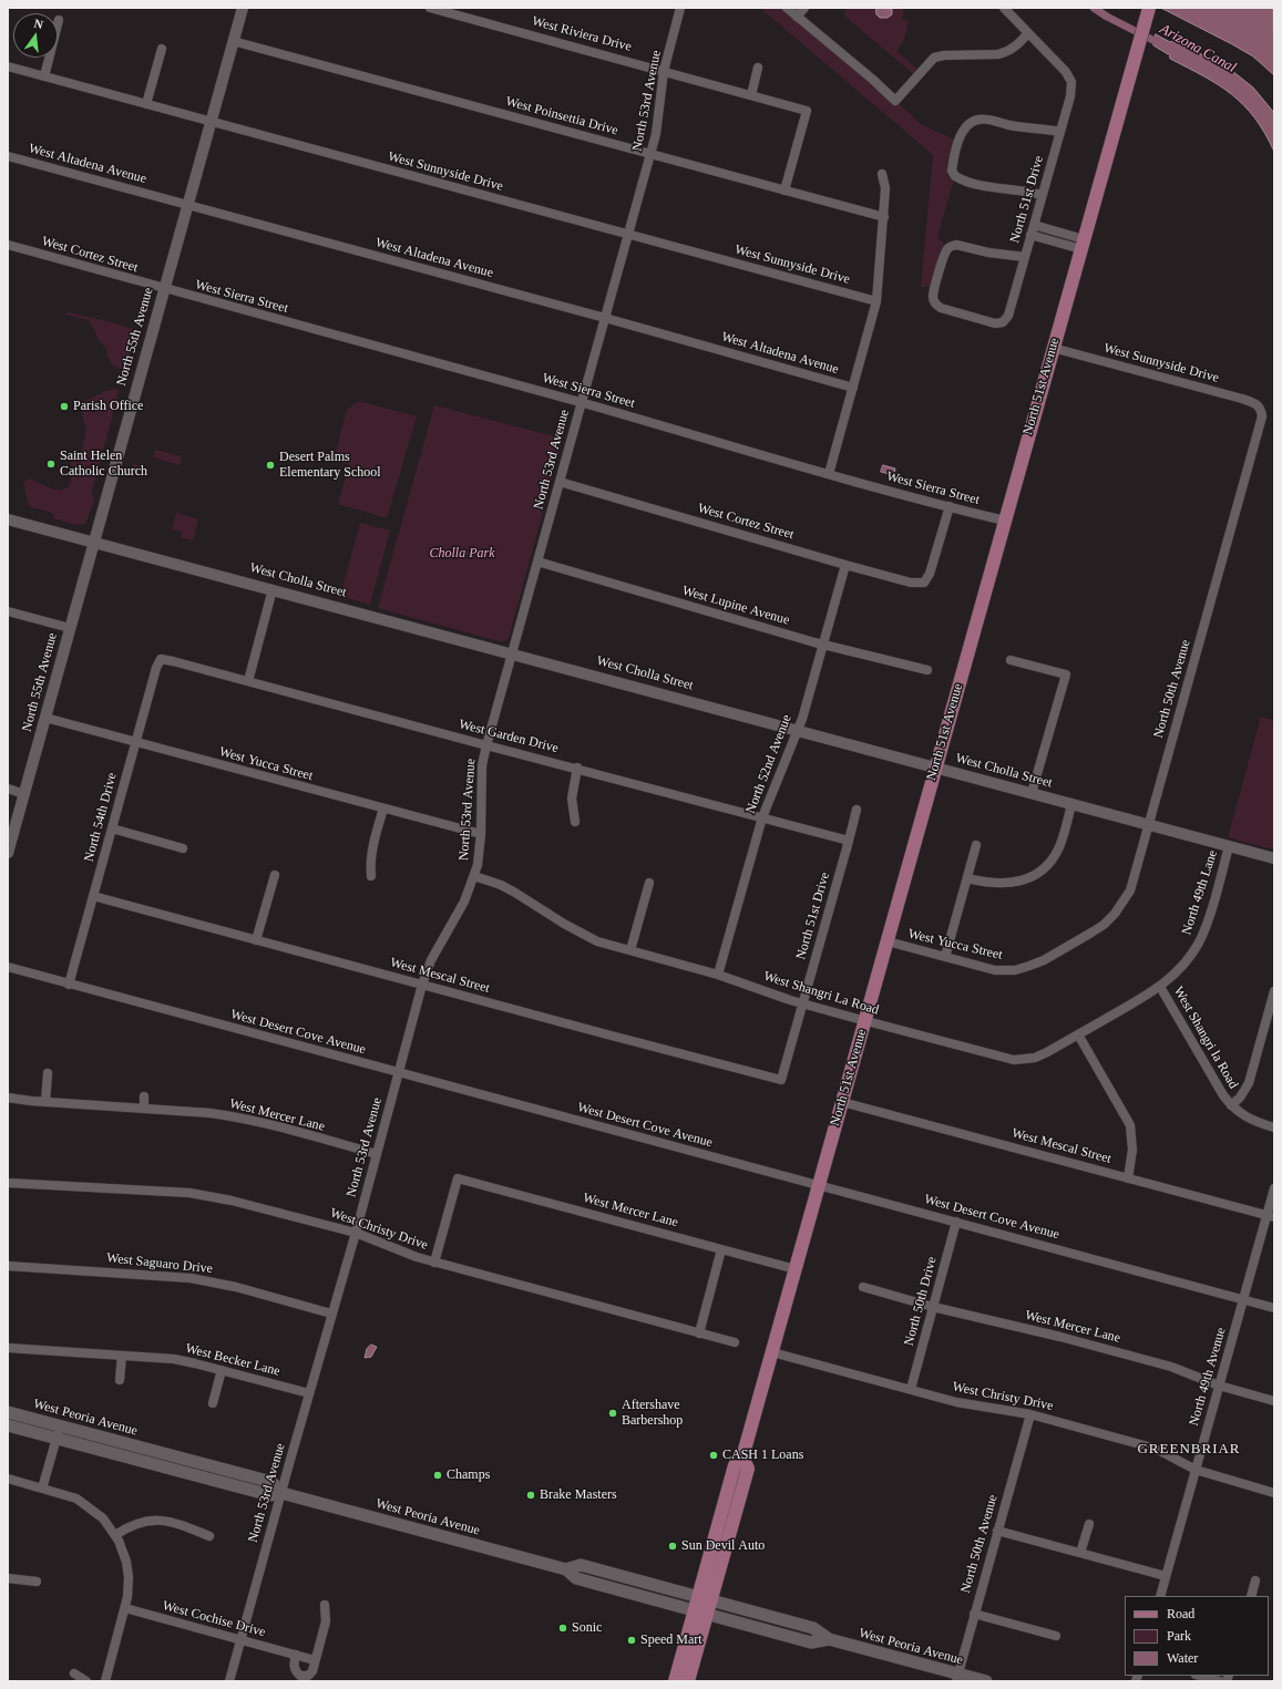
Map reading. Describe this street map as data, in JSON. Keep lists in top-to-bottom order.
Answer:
{
  "streets": {
    "main road": ["North 51st Avenue", "West Peoria Avenue"],
    "street": [
      "West Riviera Drive",
      "North 53rd Avenue",
      "West Poinsettia Drive",
      "West Altadena Avenue",
      "West Sunnyside Drive",
      "North 51st Drive",
      "West Cortez Street",
      "West Sierra Street",
      "North 55th Avenue",
      "West Cholla Street",
      "West Lupine Avenue",
      "North 50th Avenue",
      "West Garden Drive",
      "West Yucca Street",
      "North 52nd Avenue",
      "North 54th Drive",
      "North 49th Lane",
      "West Mescal Street",
      "West Shangri La Road",
      "West Desert Cove Avenue",
      "West Shangri la Road",
      "West Mercer Lane",
      "West Christy Drive",
      "West Saguaro Drive",
      "North 50th Drive",
      "West Becker Lane",
      "North 49th Avenue",
      "West Cochise Drive"
    ]
  },
  "crossings": [
    ["West Riviera Drive", "North 53rd Avenue"],
    ["West Riviera Drive", "West Poinsettia Drive"],
    ["North 53rd Avenue", "West Poinsettia Drive"],
    ["North 53rd Avenue", "West Altadena Avenue"],
    ["North 53rd Avenue", "West Sunnyside Drive"],
    ["North 53rd Avenue", "West Cortez Street"],
    ["North 53rd Avenue", "West Sierra Street"],
    ["North 53rd Avenue", "West Cholla Street"],
    ["North 53rd Avenue", "West Lupine Avenue"],
    ["North 53rd Avenue", "West Garden Drive"],
    ["North 53rd Avenue", "West Yucca Street"],
    ["North 53rd Avenue", "West Mescal Street"],
    ["North 53rd Avenue", "West Shangri La Road"],
    ["North 53rd Avenue", "West Desert Cove Avenue"],
    ["North 53rd Avenue", "West Mercer Lane"],
    ["North 53rd Avenue", "West Christy Drive"],
    ["North 53rd Avenue", "West Saguaro Drive"],
    ["North 53rd Avenue", "West Becker Lane"],
    ["North 53rd Avenue", "West Peoria Avenue"],
    ["North 53rd Avenue", "West Cochise Drive"],
    ["West Poinsettia Drive", "North 55th Avenue"],
    ["West Altadena Avenue", "North 55th Avenue"],
    ["West Sunnyside Drive", "North 55th Avenue"],
    ["West Sunnyside Drive", "North 51st Avenue"],
    ["West Sunnyside Drive", "North 50th Avenue"],
    ["North 51st Drive", "West Garden Drive"],
    ["North 51st Drive", "West Mescal Street"],
    ["North 51st Drive", "West Shangri La Road"],
    ["West Cortez Street", "West Sierra Street"],
    ["West Cortez Street", "North 55th Avenue"],
    ["West Cortez Street", "North 52nd Avenue"],
    ["West Sierra Street", "North 55th Avenue"],
    ["West Sierra Street", "North 51st Avenue"],
    ["North 55th Avenue", "West Cholla Street"],
    ["North 55th Avenue", "West Yucca Street"],
    ["North 51st Avenue", "West Cholla Street"],
    ["North 51st Avenue", "West Yucca Street"],
    ["North 51st Avenue", "West Mescal Street"],
    ["North 51st Avenue", "West Shangri La Road"],
    ["North 51st Avenue", "West Desert Cove Avenue"],
    ["North 51st Avenue", "West Mercer Lane"],
    ["North 51st Avenue", "West Christy Drive"],
    ["North 51st Avenue", "West Peoria Avenue"],
    ["West Cholla Street", "North 50th Avenue"],
    ["West Cholla Street", "North 52nd Avenue"],
    ["West Cholla Street", "North 49th Lane"],
    ["West Lupine Avenue", "North 52nd Avenue"],
    ["North 50th Avenue", "West Yucca Street"],
    ["North 50th Avenue", "West Christy Drive"],
    ["North 50th Avenue", "West Peoria Avenue"],
    ["West Garden Drive", "North 52nd Avenue"],
    ["West Garden Drive", "North 54th Drive"],
    ["West Yucca Street", "North 54th Drive"],
    ["North 52nd Avenue", "West Shangri La Road"],
    ["North 54th Drive", "West Mescal Street"],
    ["North 54th Drive", "West Desert Cove Avenue"],
    ["North 49th Lane", "West Shangri La Road"],
    ["North 49th Lane", "West Shangri la Road"],
    ["West Mescal Street", "North 49th Avenue"],
    ["West Shangri La Road", "West Shangri la Road"],
    ["West Desert Cove Avenue", "North 50th Drive"],
    ["West Desert Cove Avenue", "North 49th Avenue"],
    ["West Mercer Lane", "West Christy Drive"],
    ["West Mercer Lane", "North 50th Drive"],
    ["West Mercer Lane", "North 49th Avenue"],
    ["West Christy Drive", "North 50th Drive"],
    ["West Christy Drive", "North 49th Avenue"]
  ],
  "districts": ["GREENBRIAR"],
  "water": ["Arizona Canal"],
  "parks": ["Cholla Park"],
  "places": [
    "Parish Office",
    "Saint Helen Catholic Church",
    "Desert Palms Elementary School",
    "Aftershave Barbershop",
    "CASH 1 Loans",
    "Champs",
    "Brake Masters",
    "Sun Devil Auto",
    "Sonic",
    "Speed Mart"
  ],
  "legend": ["Road", "Park", "Water"],
  "north": "top"
}
